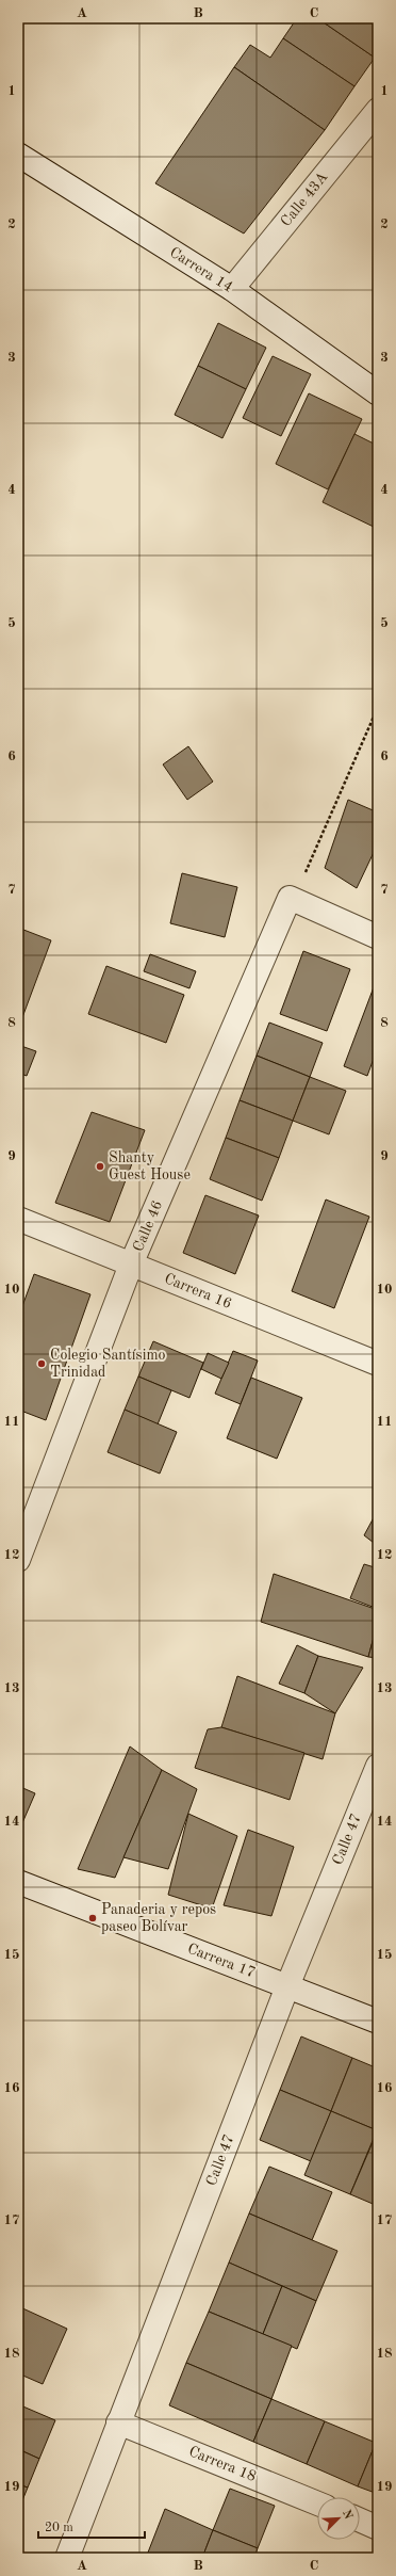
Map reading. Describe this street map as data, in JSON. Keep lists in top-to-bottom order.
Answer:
{
  "streets": {
    "street": [
      "Calle 43A",
      "Carrera 14",
      "Calle 46",
      "Carrera 16",
      "Calle 47",
      "Carrera 17",
      "Carrera 18"
    ]
  },
  "crossings": [
    ["Calle 43A", "Carrera 14"],
    ["Calle 46", "Carrera 16"],
    ["Calle 47", "Carrera 17"],
    ["Calle 47", "Carrera 18"]
  ],
  "places": ["Shanty Guest House", "Colegio Santísimo Trinidad", "Panaderia y repos paseo Bolívar"],
  "scale_bar": "20 m",
  "north": "top right",
  "grid": {
    "columns": ["A", "B", "C"],
    "rows": [
      "1",
      "2",
      "3",
      "4",
      "5",
      "6",
      "7",
      "8",
      "9",
      "10",
      "11",
      "12",
      "13",
      "14",
      "15",
      "16",
      "17",
      "18",
      "19"
    ]
  }
}
